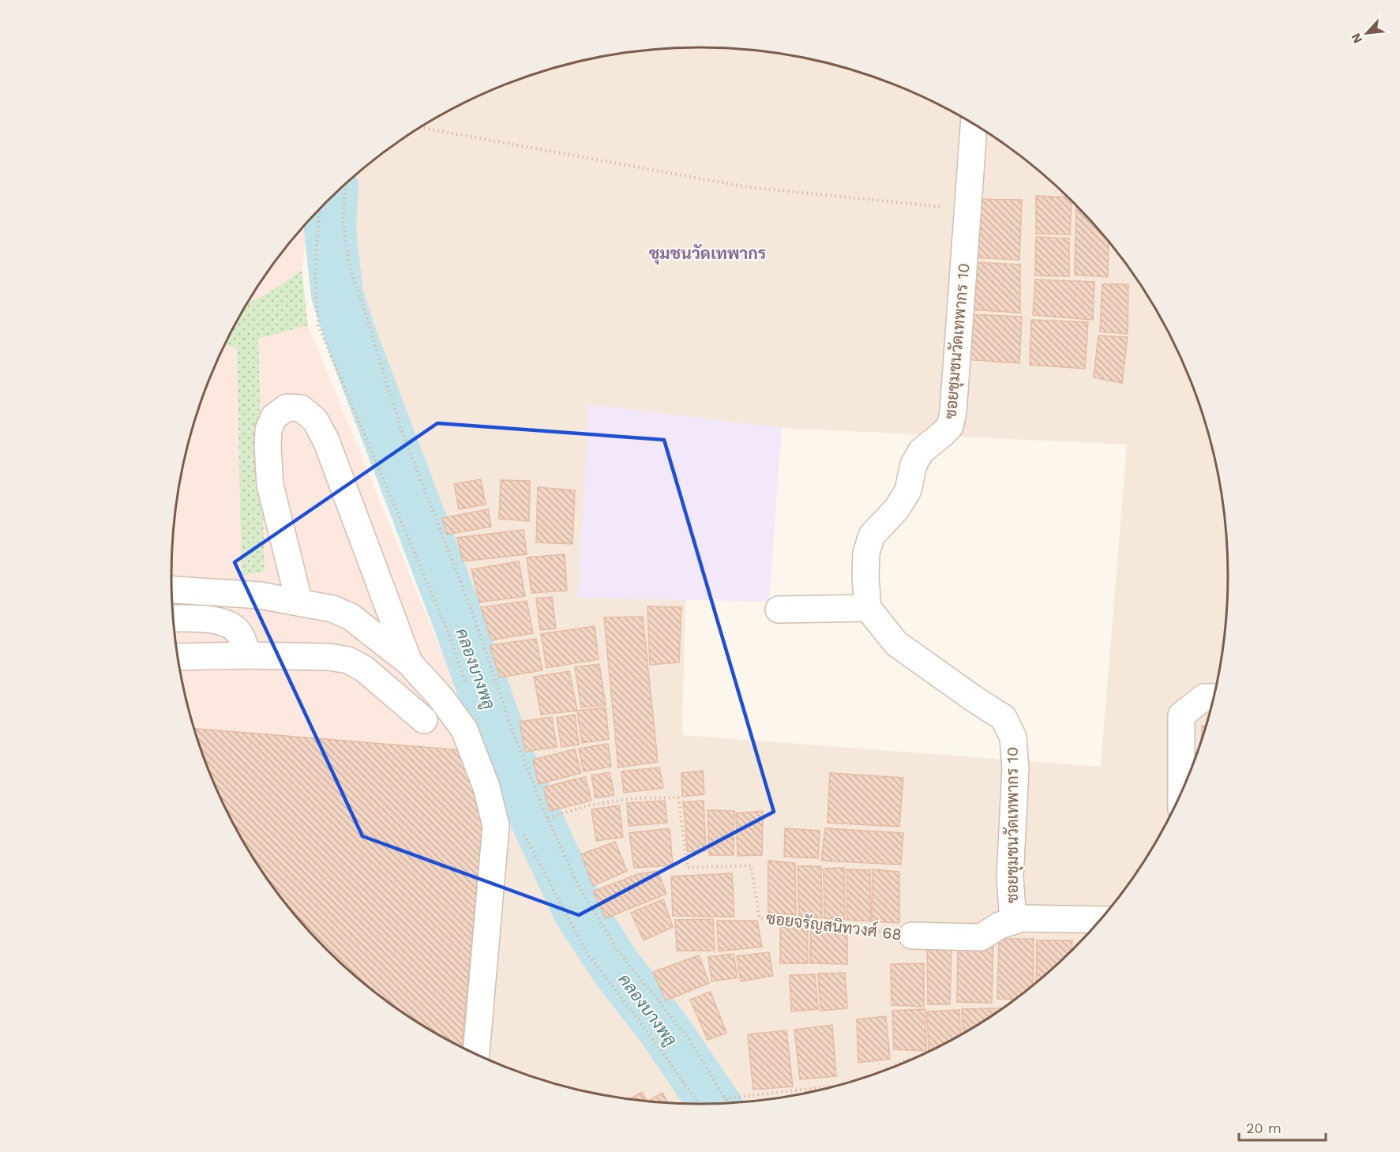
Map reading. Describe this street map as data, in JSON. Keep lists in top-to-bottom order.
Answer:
{
  "streets": {
    "street": ["ซอยชุมชนวัดเทพากร 10", "ซอยจรัญสนิทวงศ์ 68"]
  },
  "crossings": [
    ["ซอยชุมชนวัดเทพากร 10", "ซอยจรัญสนิทวงศ์ 68"]
  ],
  "districts": ["ชุมชนวัดเทพากร"],
  "water": ["คลองบางพลู"],
  "scale_bar": "20 m",
  "north": "bottom left"
}
